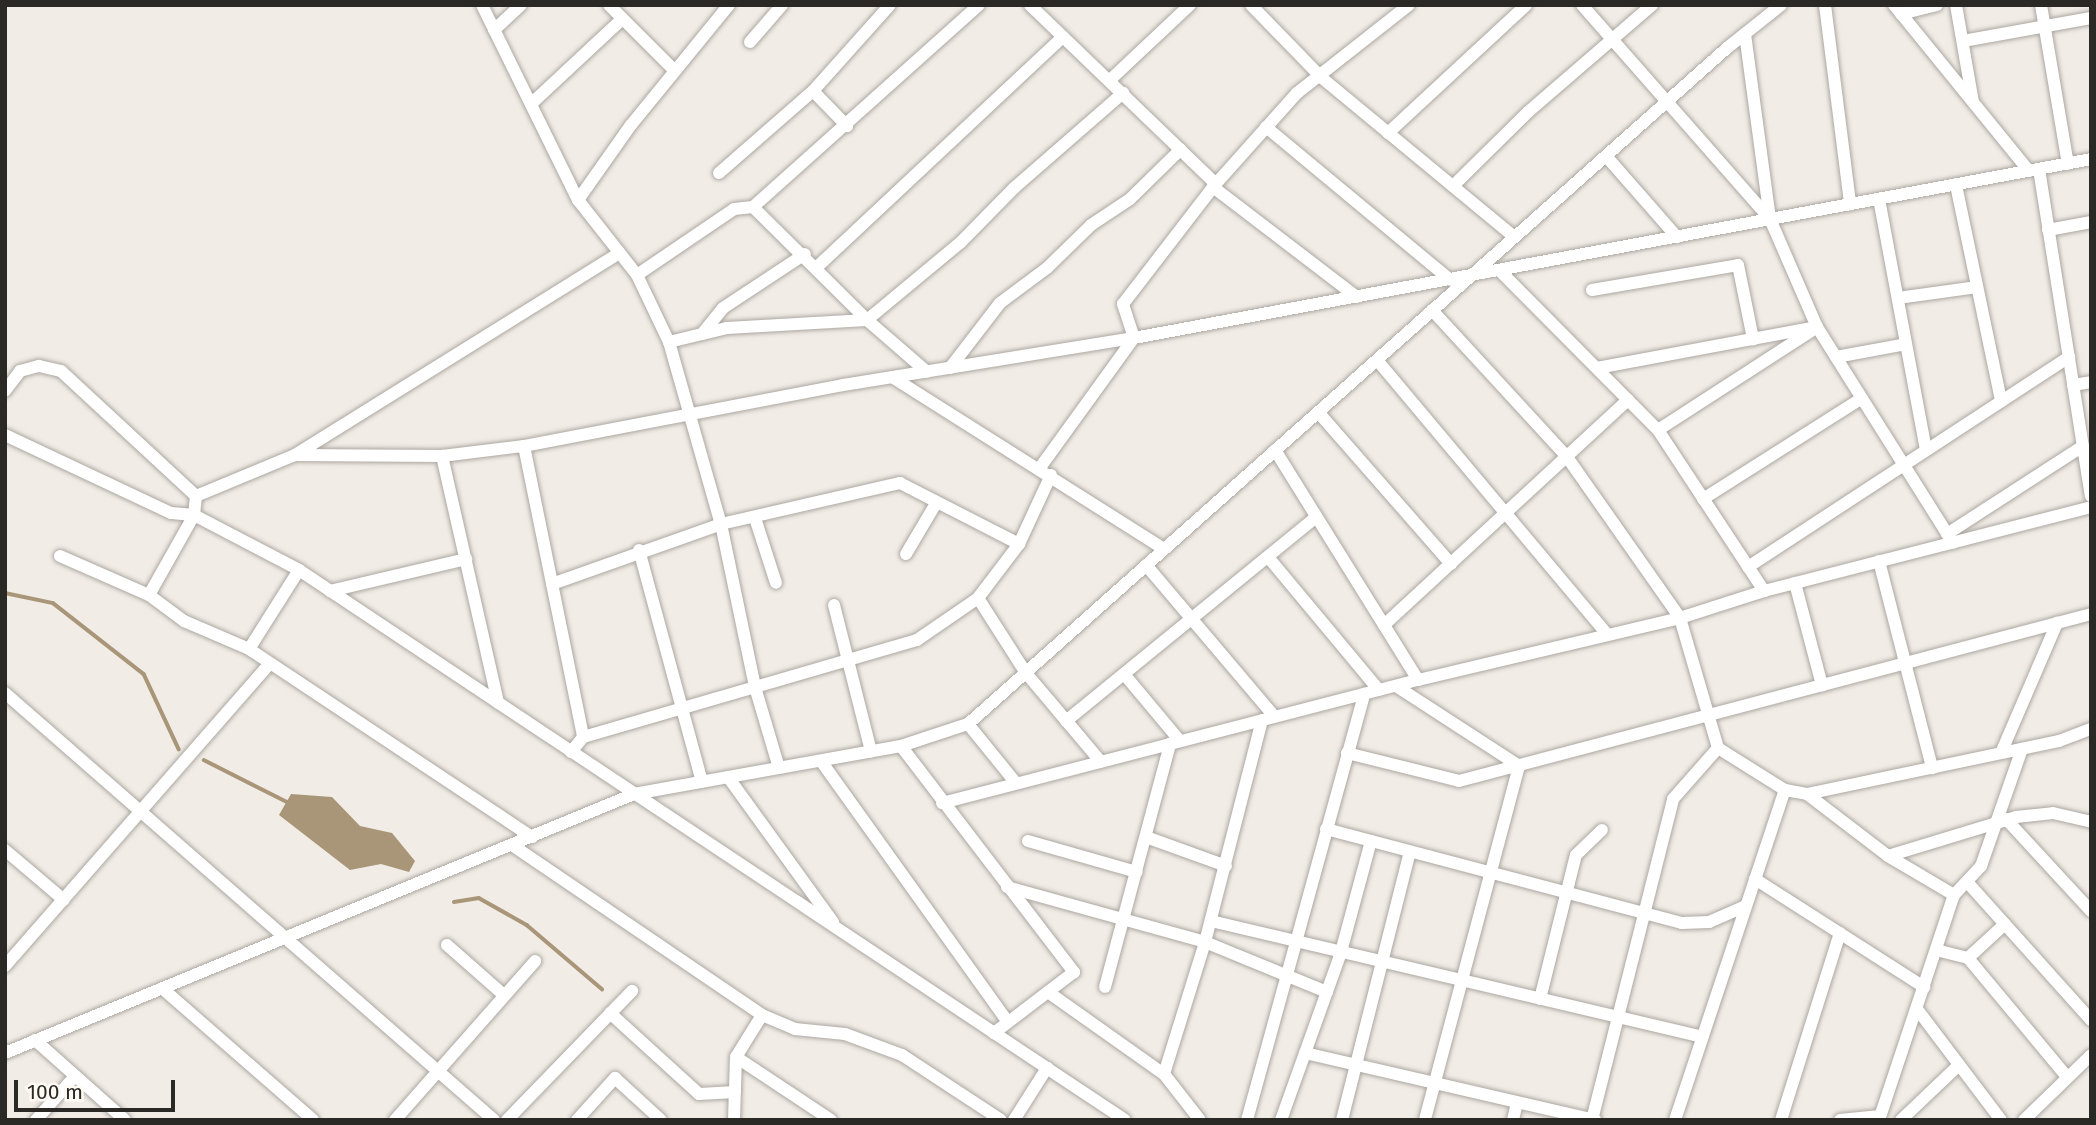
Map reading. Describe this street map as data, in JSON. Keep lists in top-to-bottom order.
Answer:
{
  "scale_bar": "100 m"
}
